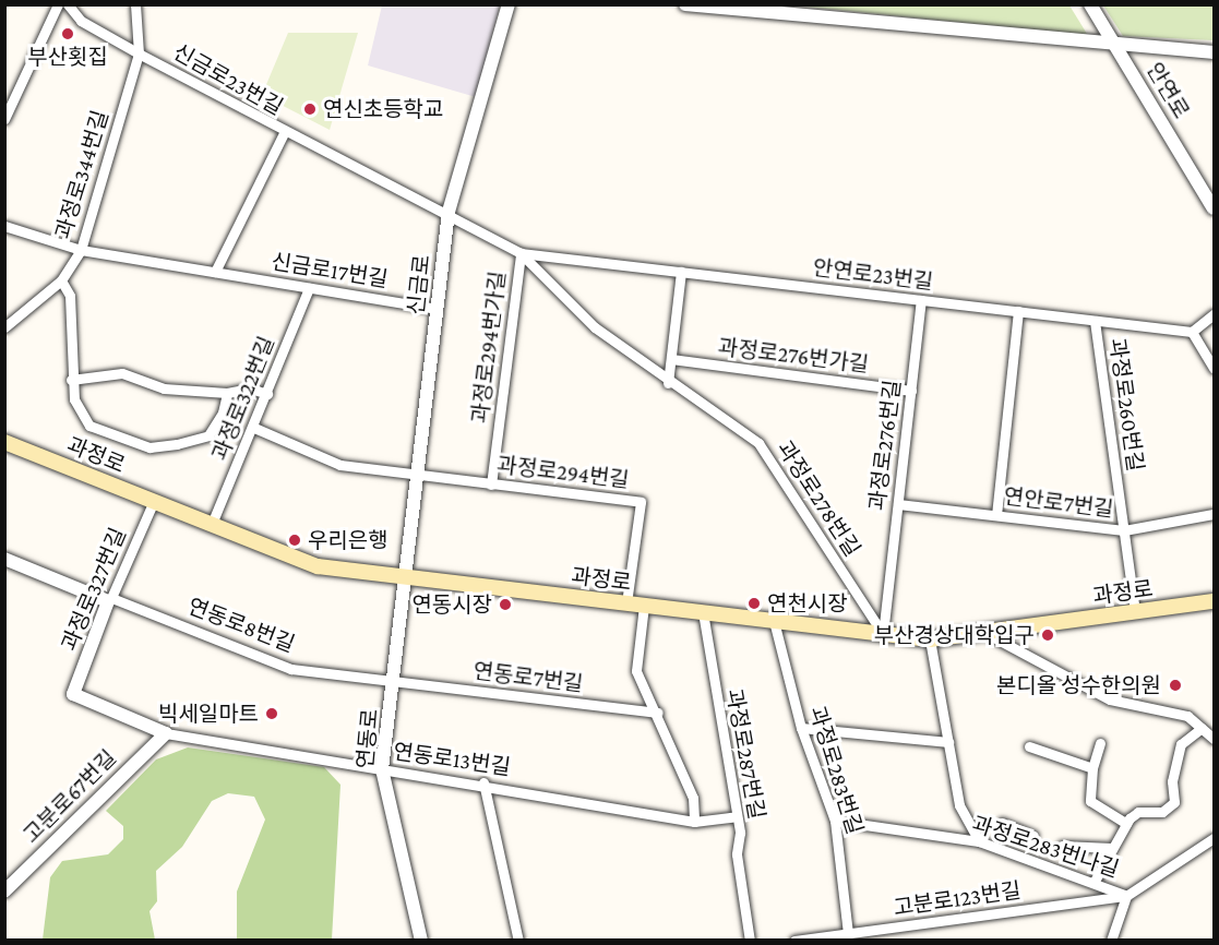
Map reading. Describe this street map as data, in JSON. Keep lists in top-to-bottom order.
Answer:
{
  "streets": {
    "main road": ["과정로"],
    "street": [
      "신금로23번길",
      "안연로",
      "과정로344번길",
      "신금로17번길",
      "안연로23번길",
      "신금로",
      "과정로294번가길",
      "과정로276번가길",
      "과정로322번길",
      "과정로260번길",
      "과정로276번길",
      "과정로294번길",
      "과정로278번길",
      "연안로7번길",
      "과정로327번길",
      "연동로8번길",
      "연동로7번길",
      "연동로",
      "과정로287번길",
      "연동로13번길",
      "과정로283번길",
      "고분로67번길",
      "과정로283번나길",
      "고분로123번길"
    ]
  },
  "crossings": [
    ["신금로23번길", "과정로344번길"],
    ["신금로23번길", "신금로"],
    ["신금로23번길", "과정로278번길"],
    ["과정로344번길", "신금로17번길"],
    ["신금로17번길", "신금로"],
    ["신금로17번길", "과정로322번길"],
    ["안연로23번길", "과정로294번가길"],
    ["안연로23번길", "과정로260번길"],
    ["안연로23번길", "과정로276번길"],
    ["안연로23번길", "과정로278번길"],
    ["신금로", "과정로"],
    ["신금로", "과정로294번길"],
    ["신금로", "과정로278번길"],
    ["신금로", "연동로"],
    ["과정로294번가길", "과정로294번길"],
    ["과정로294번가길", "과정로278번길"],
    ["과정로276번가길", "과정로276번길"],
    ["과정로322번길", "과정로"],
    ["과정로322번길", "과정로294번길"],
    ["과정로260번길", "과정로"],
    ["과정로260번길", "연안로7번길"],
    ["과정로276번길", "과정로"],
    ["과정로276번길", "과정로278번길"],
    ["과정로276번길", "연안로7번길"],
    ["과정로", "과정로294번길"],
    ["과정로", "과정로278번길"],
    ["과정로", "과정로327번길"],
    ["과정로", "연동로"],
    ["과정로", "과정로287번길"],
    ["과정로", "과정로283번길"],
    ["과정로327번길", "연동로8번길"],
    ["과정로327번길", "연동로13번길"],
    ["과정로327번길", "고분로67번길"],
    ["연동로8번길", "연동로7번길"],
    ["연동로8번길", "연동로"],
    ["연동로7번길", "연동로"],
    ["연동로", "연동로13번길"],
    ["과정로287번길", "연동로13번길"],
    ["연동로13번길", "고분로67번길"],
    ["과정로283번길", "과정로283번나길"],
    ["과정로283번길", "고분로123번길"],
    ["과정로283번나길", "고분로123번길"]
  ],
  "places": [
    "부산횟집",
    "연신초등학교",
    "우리은행",
    "연천시장",
    "연동시장",
    "부산경상대학입구",
    "본디올 성수한의원",
    "빅세일마트"
  ]
}
